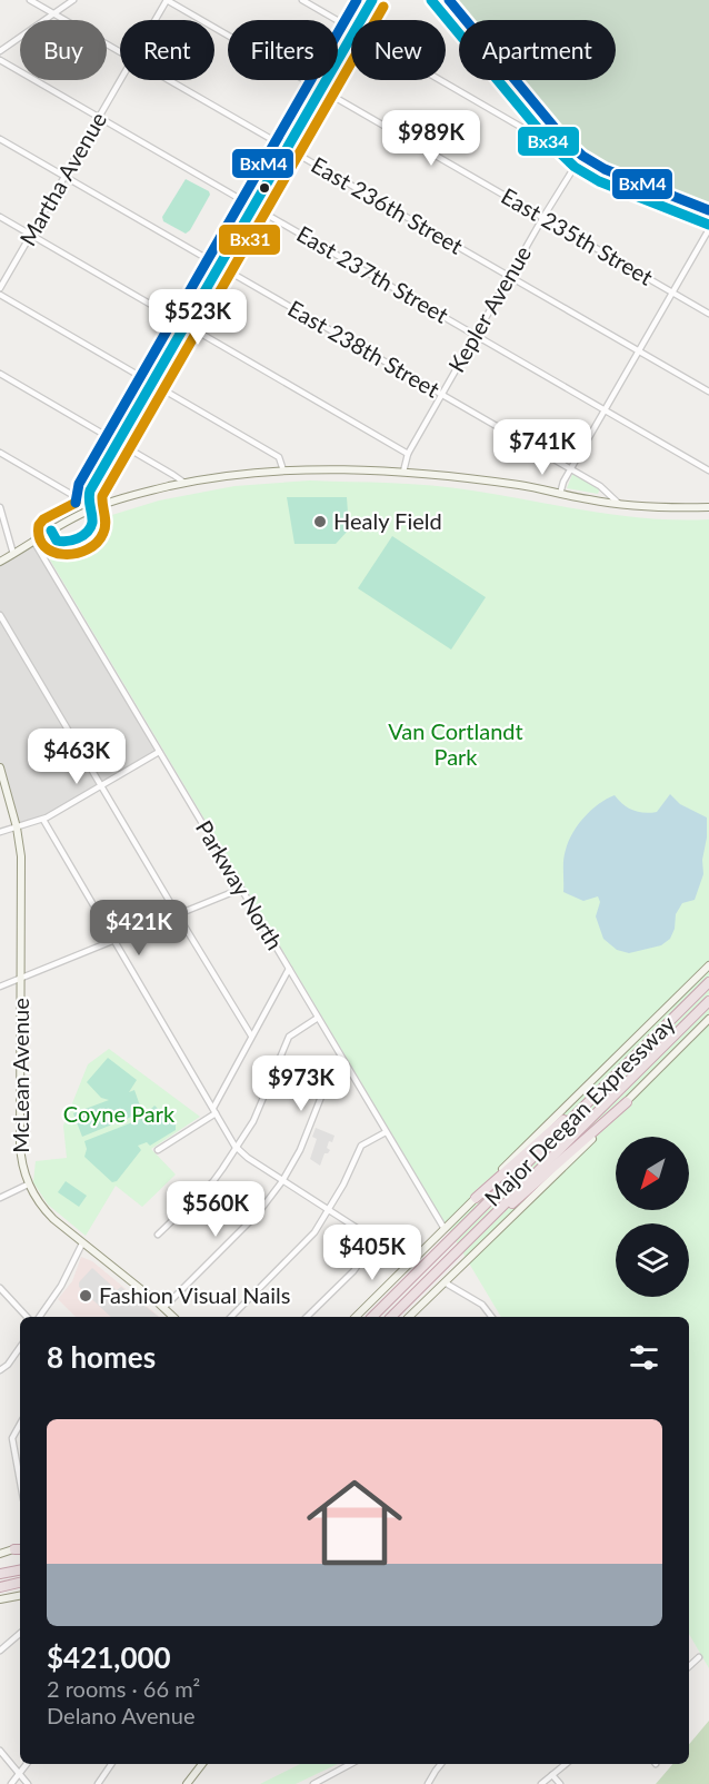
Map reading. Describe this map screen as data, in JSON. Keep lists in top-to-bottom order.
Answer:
{
  "streets": {
    "highway": ["Major Deegan Expressway"],
    "street": [
      "Martha Avenue",
      "East 236th Street",
      "East 235th Street",
      "East 237th Street",
      "Kepler Avenue",
      "East 238th Street",
      "Parkway North",
      "McLean Avenue"
    ]
  },
  "crossings": [
    ["Martha Avenue", "East 235th Street"],
    ["Martha Avenue", "East 237th Street"],
    ["Martha Avenue", "East 238th Street"],
    ["East 236th Street", "Kepler Avenue"],
    ["East 235th Street", "Kepler Avenue"],
    ["East 237th Street", "Kepler Avenue"],
    ["Kepler Avenue", "East 238th Street"]
  ],
  "parks": ["Van Cortlandt Park", "Coyne Park"],
  "places": ["Healy Field", "Fashion Visual Nails"],
  "lines": ["transit line Bx34", "transit line BxM4", "transit line Bx31"],
  "north": "bottom left",
  "page": {
    "chip": [
      "Buy",
      "Rent",
      "Filters",
      "New",
      "Apartment"
    ],
    "price": [
      "$989K",
      "$523K",
      "$741K",
      "$463K",
      "$421K",
      "$973K",
      "$560K",
      "$405K"
    ],
    "heading": "8 homes",
    "list": [
      {
        "name": "$421,000",
        "note": "2 rooms · 66 m² · Delano Avenue"
      }
    ]
  }
}
